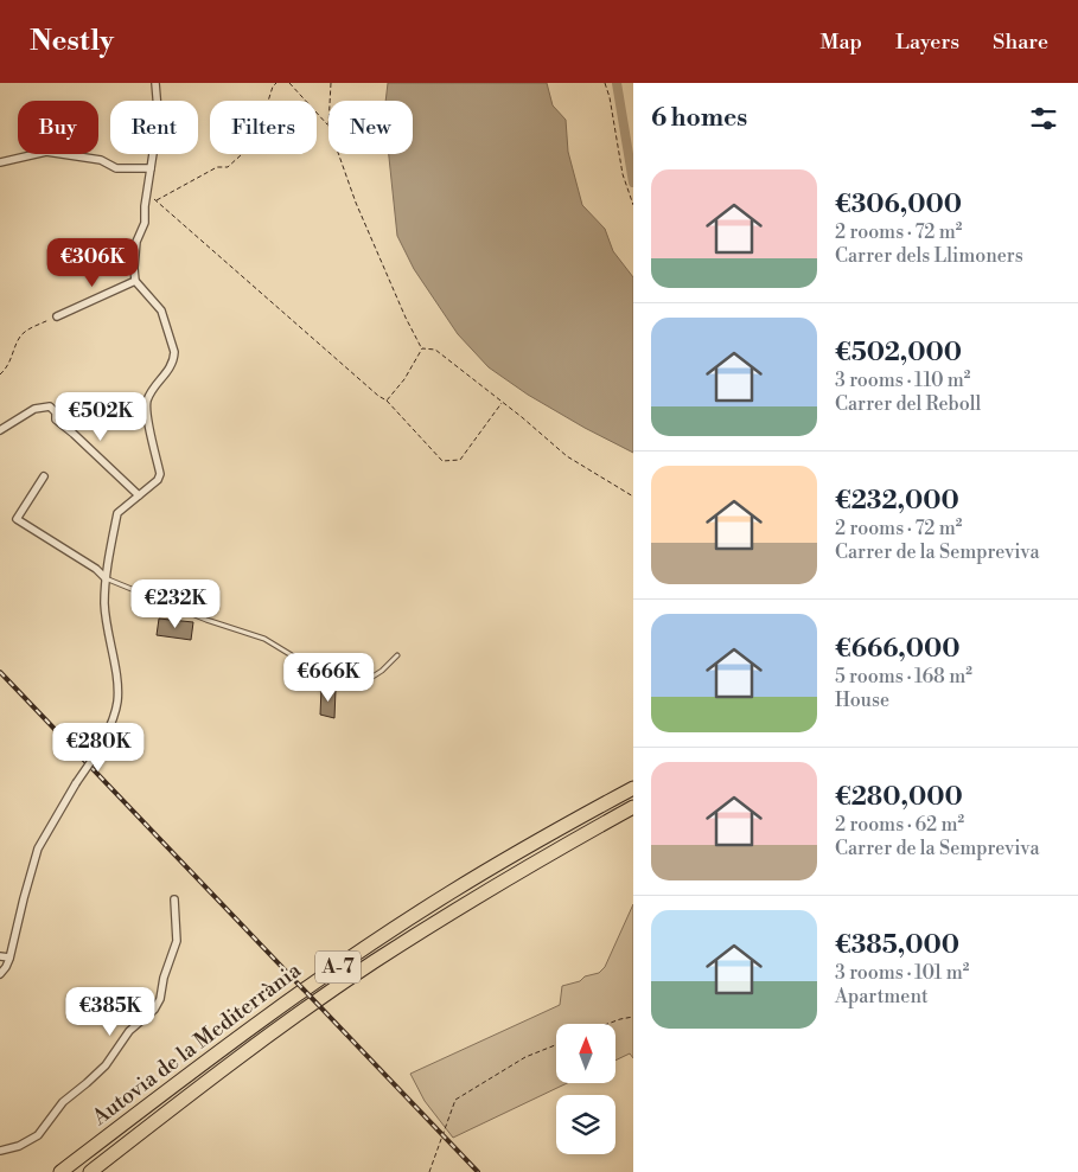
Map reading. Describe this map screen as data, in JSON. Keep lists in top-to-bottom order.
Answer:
{
  "streets": {
    "highway": ["A-7", "Autovia de la Mediterrània"]
  },
  "north": "top",
  "page": {
    "header": "Nestly",
    "nav": ["Map", "Layers", "Share"],
    "heading": "6 homes",
    "chip": [
      "Buy",
      "Rent",
      "Filters",
      "New"
    ],
    "list": [
      {
        "name": "€306,000",
        "note": "2 rooms · 72 m² · Carrer dels Llimoners"
      },
      {
        "name": "€502,000",
        "note": "3 rooms · 110 m² · Carrer del Reboll"
      },
      {
        "name": "€232,000",
        "note": "2 rooms · 72 m² · Carrer de la Sempreviva"
      },
      {
        "name": "€666,000",
        "note": "5 rooms · 168 m² · House"
      },
      {
        "name": "€280,000",
        "note": "2 rooms · 62 m² · Carrer de la Sempreviva"
      },
      {
        "name": "€385,000",
        "note": "3 rooms · 101 m² · Apartment"
      }
    ],
    "price": [
      "€306K",
      "€502K",
      "€232K",
      "€666K",
      "€280K",
      "€385K"
    ]
  }
}
